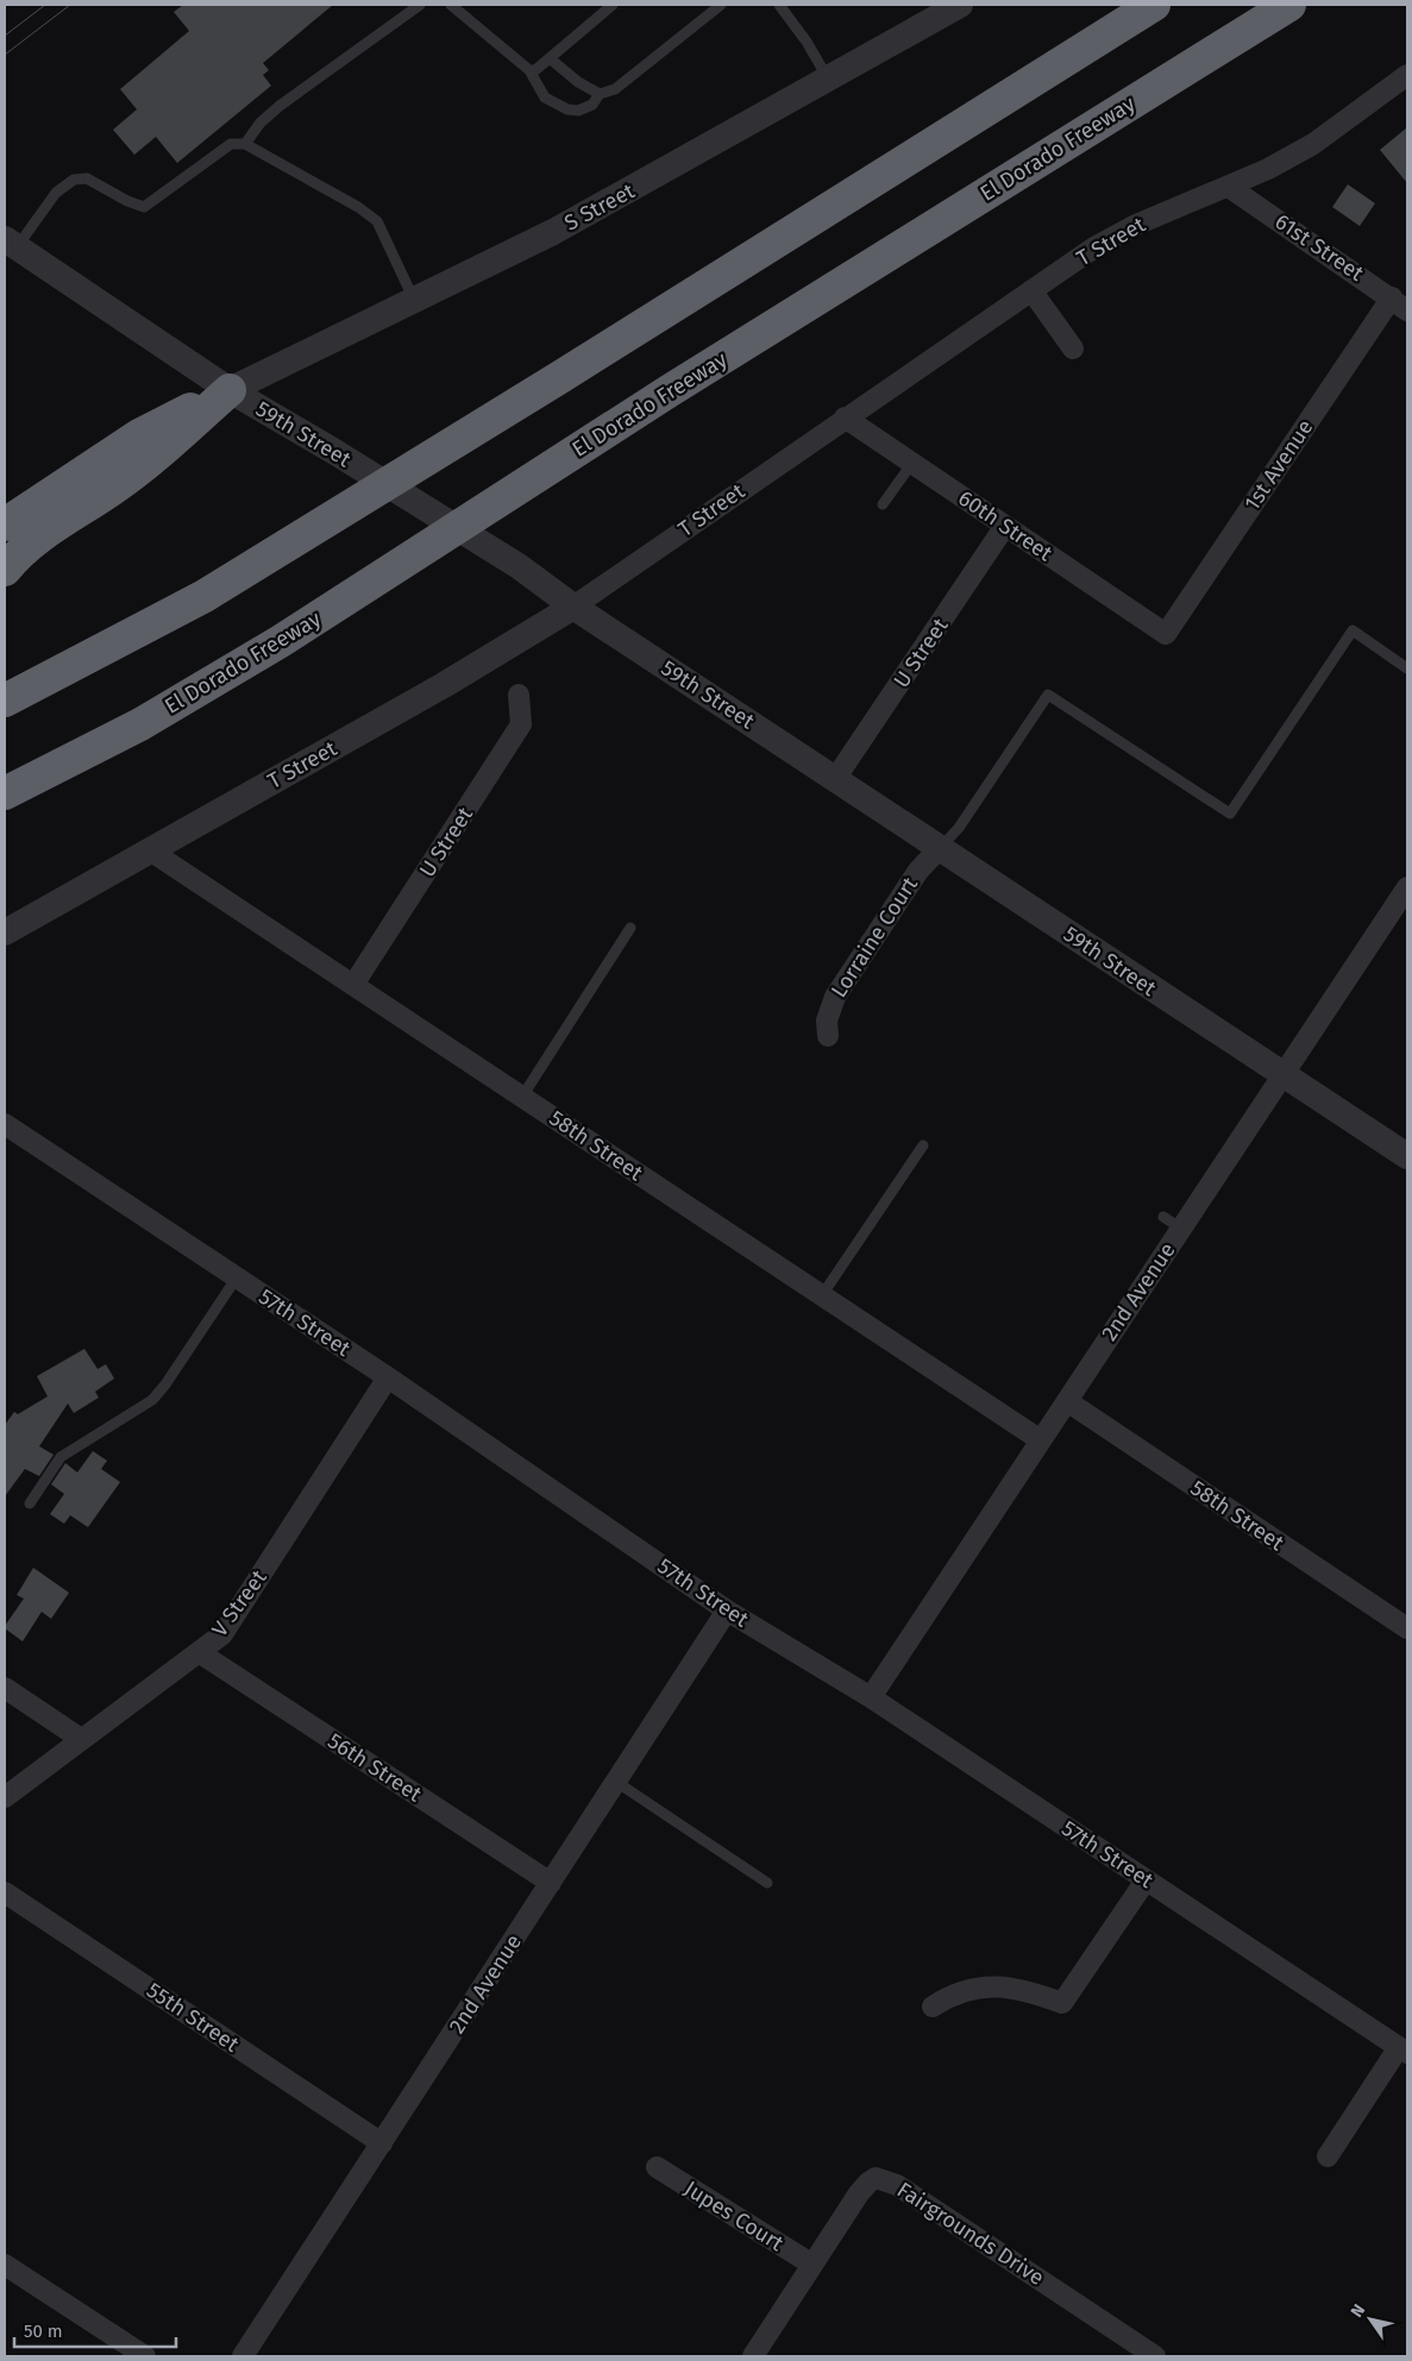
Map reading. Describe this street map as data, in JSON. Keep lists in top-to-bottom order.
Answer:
{
  "streets": {
    "highway": ["El Dorado Freeway"],
    "street": [
      "S Street",
      "T Street",
      "61st Street",
      "59th Street",
      "1st Avenue",
      "60th Street",
      "U Street",
      "Lorraine Court",
      "58th Street",
      "2nd Avenue",
      "57th Street",
      "V Street",
      "56th Street",
      "55th Street",
      "Jupes Court",
      "Fairgrounds Drive"
    ]
  },
  "crossings": [
    ["S Street", "59th Street"],
    ["T Street", "61st Street"],
    ["T Street", "59th Street"],
    ["T Street", "60th Street"],
    ["T Street", "58th Street"],
    ["61st Street", "1st Avenue"],
    ["59th Street", "U Street"],
    ["59th Street", "Lorraine Court"],
    ["59th Street", "2nd Avenue"],
    ["1st Avenue", "60th Street"],
    ["60th Street", "U Street"],
    ["U Street", "58th Street"],
    ["58th Street", "2nd Avenue"],
    ["2nd Avenue", "57th Street"],
    ["2nd Avenue", "56th Street"],
    ["2nd Avenue", "55th Street"],
    ["57th Street", "V Street"],
    ["V Street", "56th Street"],
    ["Jupes Court", "Fairgrounds Drive"]
  ],
  "scale_bar": "50 m",
  "north": "top left"
}
